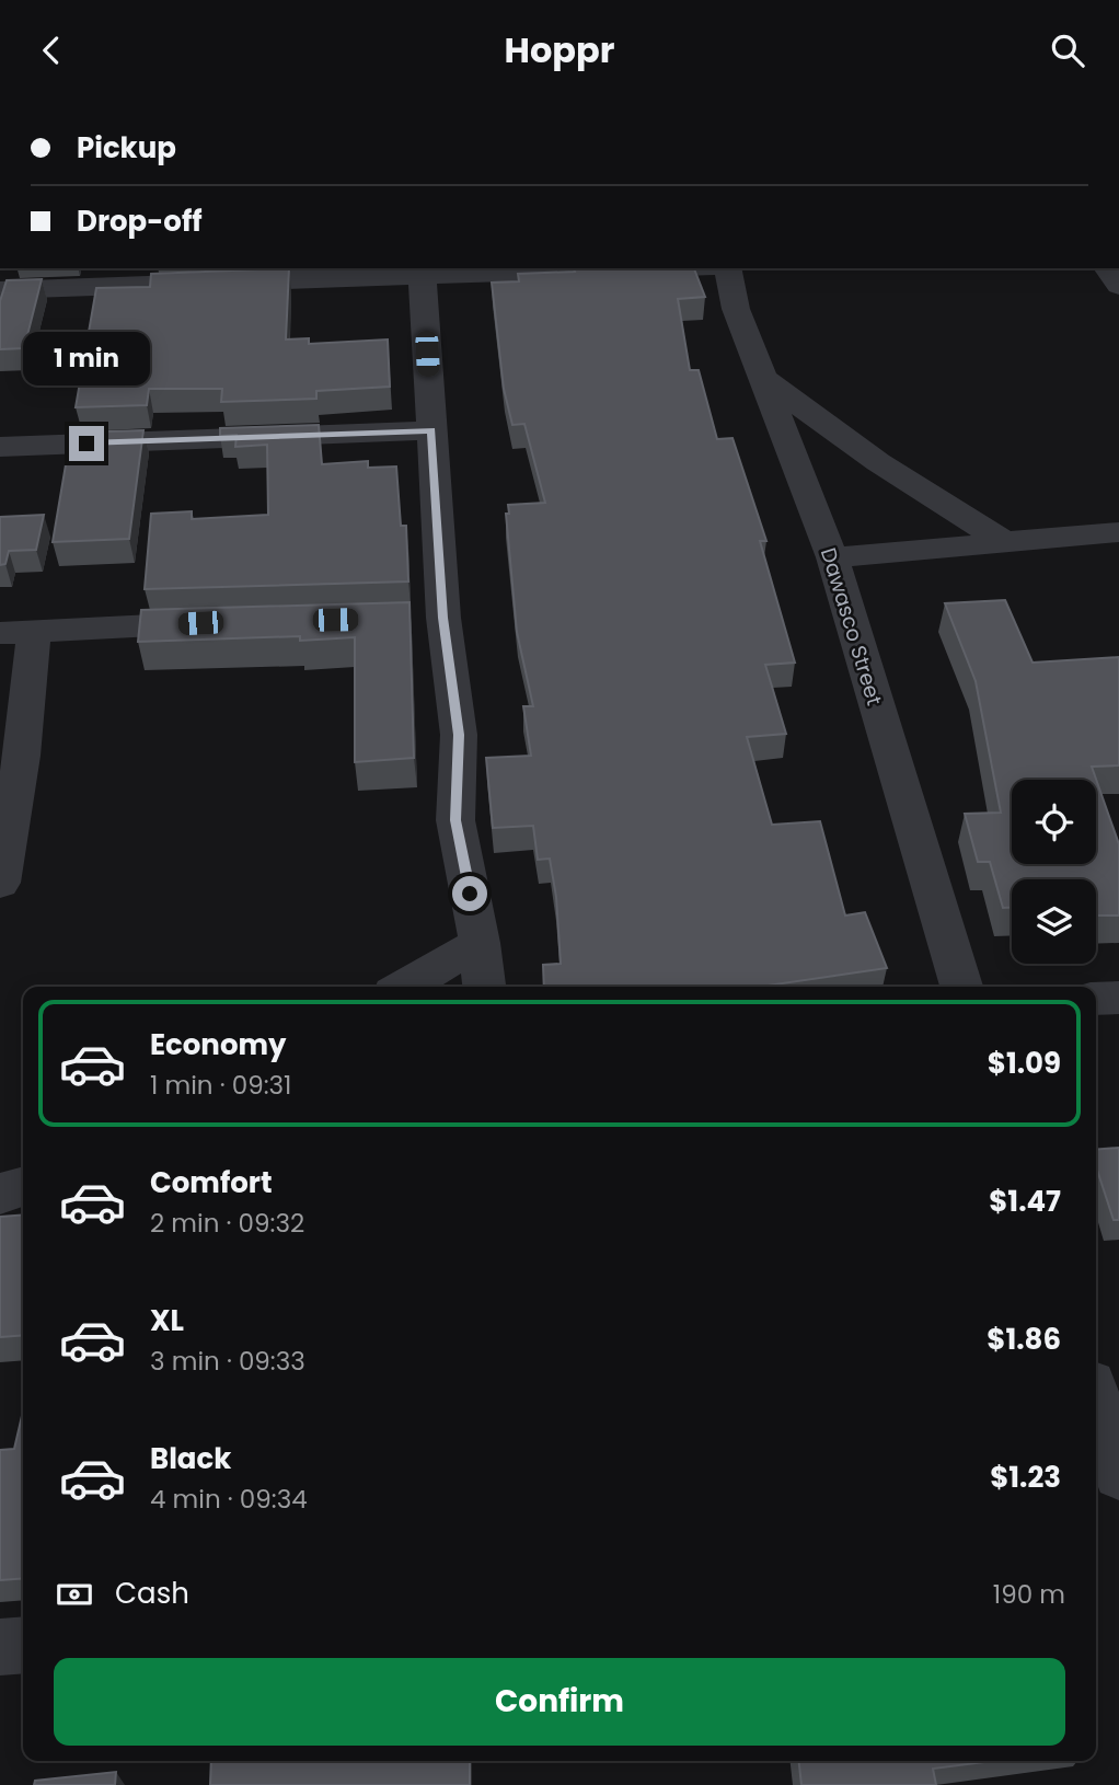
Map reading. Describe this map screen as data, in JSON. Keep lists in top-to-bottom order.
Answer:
{
  "streets": {
    "street": ["Dawasco Street"]
  },
  "page": {
    "header": "Hoppr",
    "banner": ["Pickup", "Drop-off"],
    "bubble": "1 min",
    "list": [
      {
        "name": "Economy",
        "note": "1 min · 09:31",
        "value": "$1.09"
      },
      {
        "name": "Comfort",
        "note": "2 min · 09:32",
        "value": "$1.47"
      },
      {
        "name": "XL",
        "note": "3 min · 09:33",
        "value": "$1.86"
      },
      {
        "name": "Black",
        "note": "4 min · 09:34",
        "value": "$1.23"
      }
    ],
    "pay": ["Cash", "190 m"],
    "buttons": "Confirm"
  }
}
